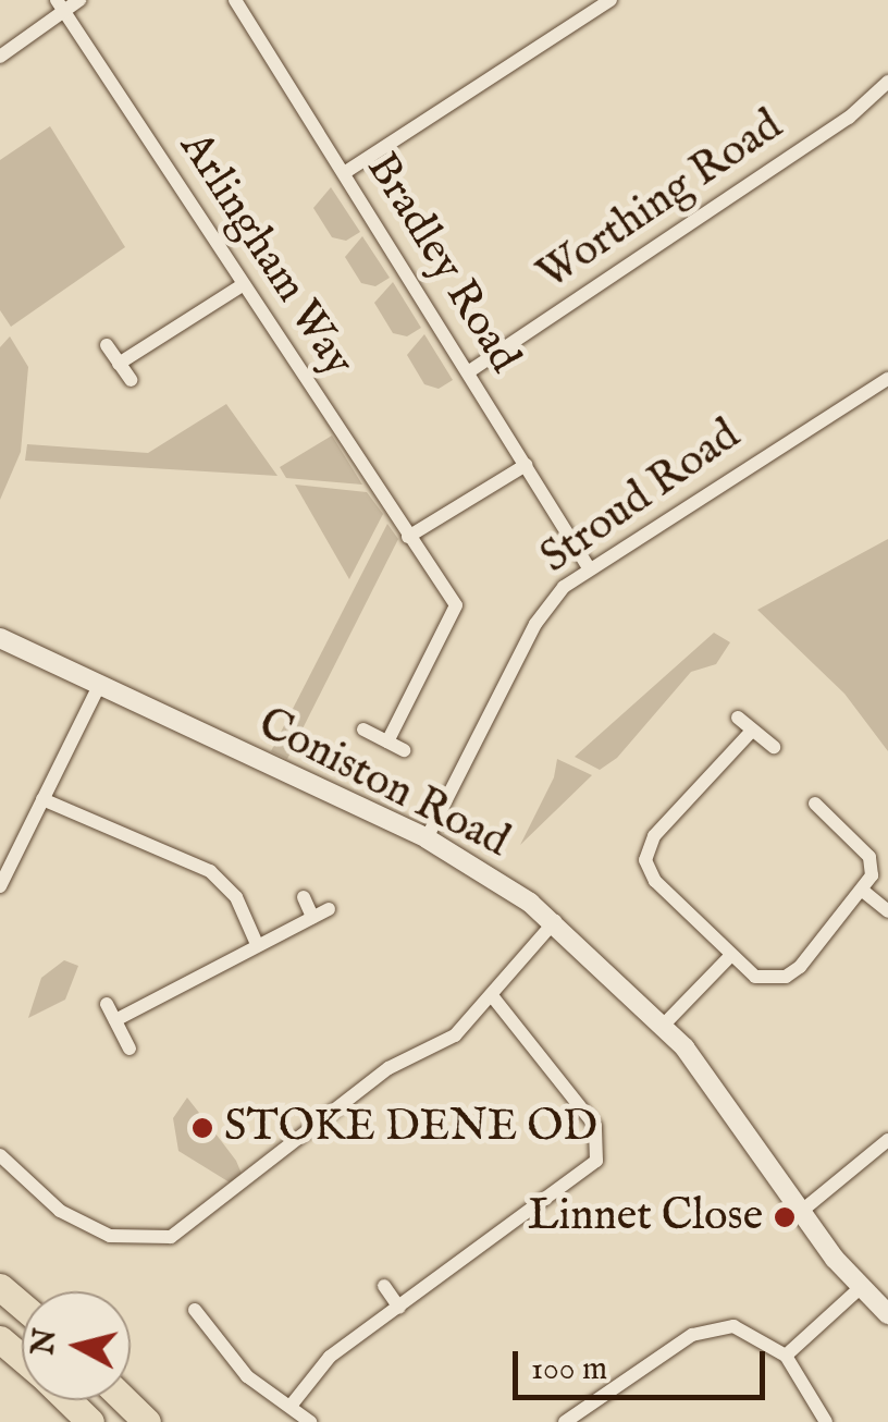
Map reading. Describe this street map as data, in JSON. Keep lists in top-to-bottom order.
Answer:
{
  "streets": {
    "street": [
      "Worthing Road",
      "Arlingham Way",
      "Bradley Road",
      "Stroud Road",
      "Coniston Road"
    ]
  },
  "crossings": [
    ["Worthing Road", "Bradley Road"],
    ["Bradley Road", "Stroud Road"],
    ["Stroud Road", "Coniston Road"]
  ],
  "places": ["STOKE DENE OD", "Linnet Close"],
  "scale_bar": "100 m",
  "north": "left"
}
